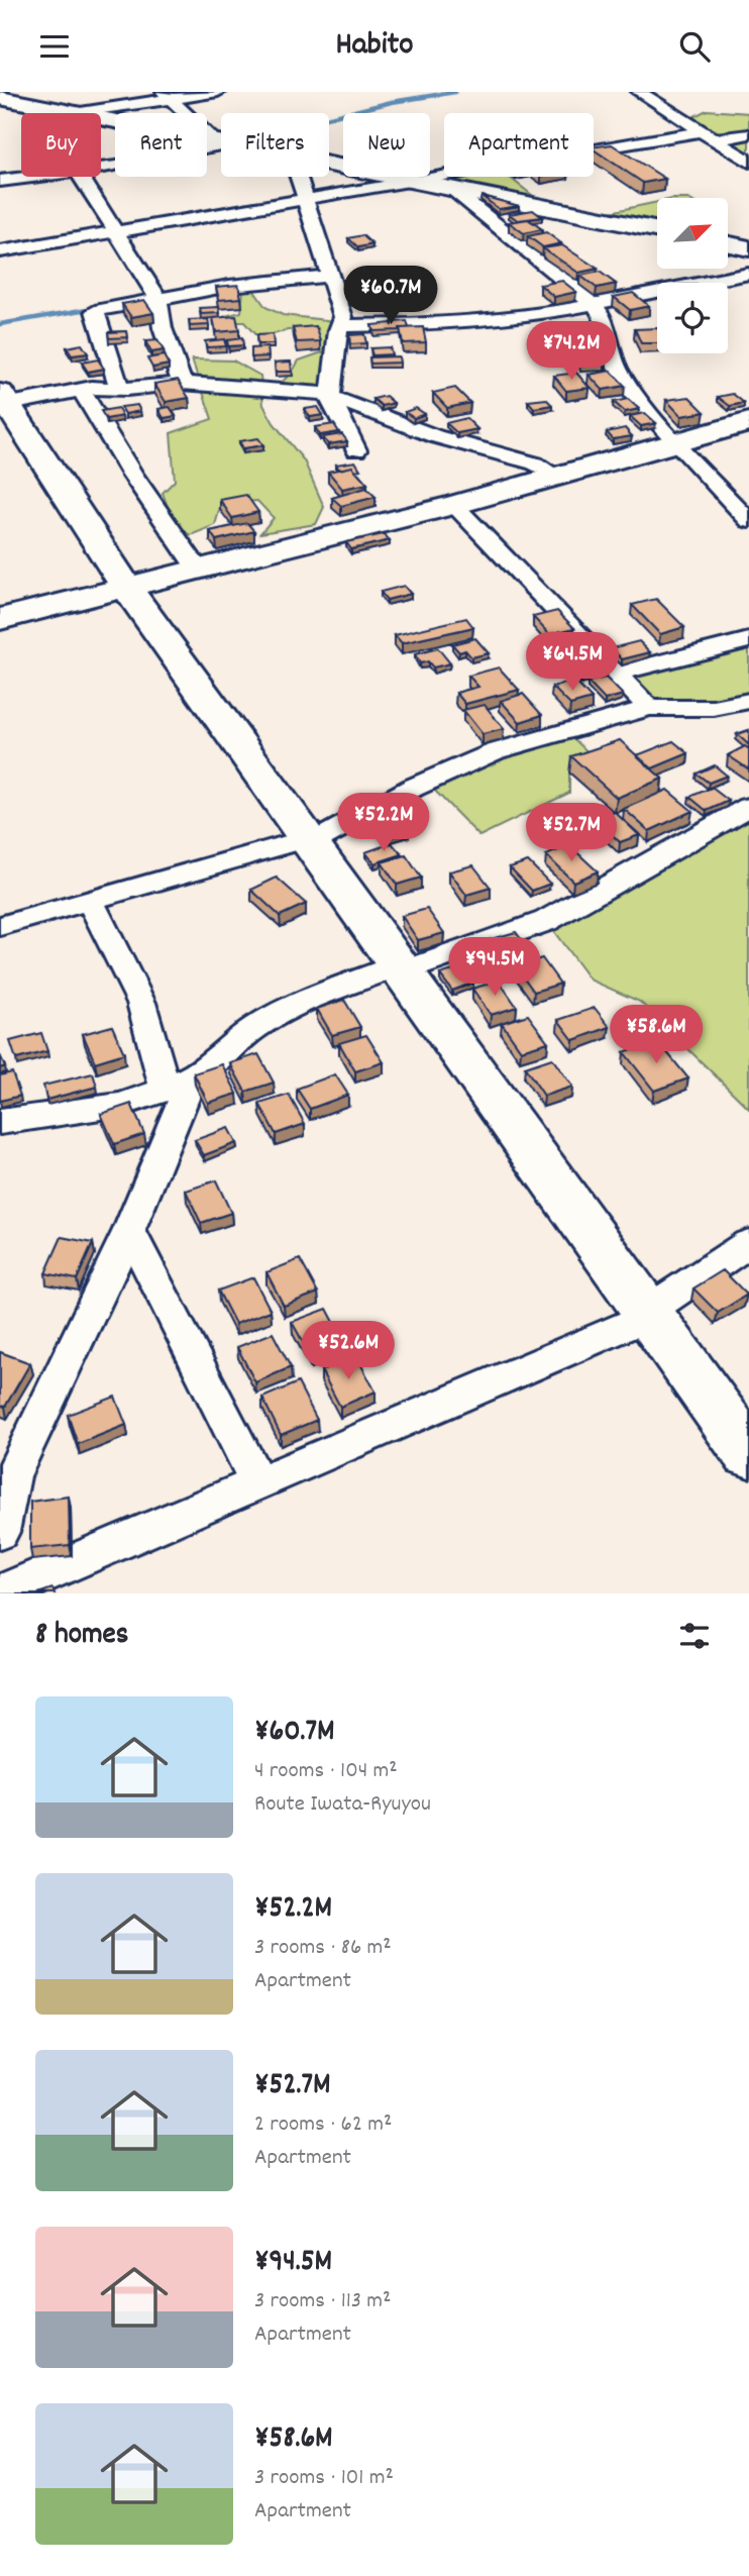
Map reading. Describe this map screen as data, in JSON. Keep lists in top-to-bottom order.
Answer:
{
  "north": "top right",
  "page": {
    "header": "Habito",
    "chip": [
      "Buy",
      "Rent",
      "Filters",
      "New",
      "Apartment"
    ],
    "price": [
      "¥60.7M",
      "¥74.2M",
      "¥64.5M",
      "¥52.2M",
      "¥52.7M",
      "¥94.5M",
      "¥58.6M",
      "¥52.6M"
    ],
    "heading": "8 homes",
    "list": [
      {
        "name": "¥60.7M",
        "note": "4 rooms · 104 m² · Route Iwata-Ryuyou"
      },
      {
        "name": "¥52.2M",
        "note": "3 rooms · 86 m² · Apartment"
      },
      {
        "name": "¥52.7M",
        "note": "2 rooms · 62 m² · Apartment"
      },
      {
        "name": "¥94.5M",
        "note": "3 rooms · 113 m² · Apartment"
      },
      {
        "name": "¥58.6M",
        "note": "3 rooms · 101 m² · Apartment"
      }
    ]
  }
}
